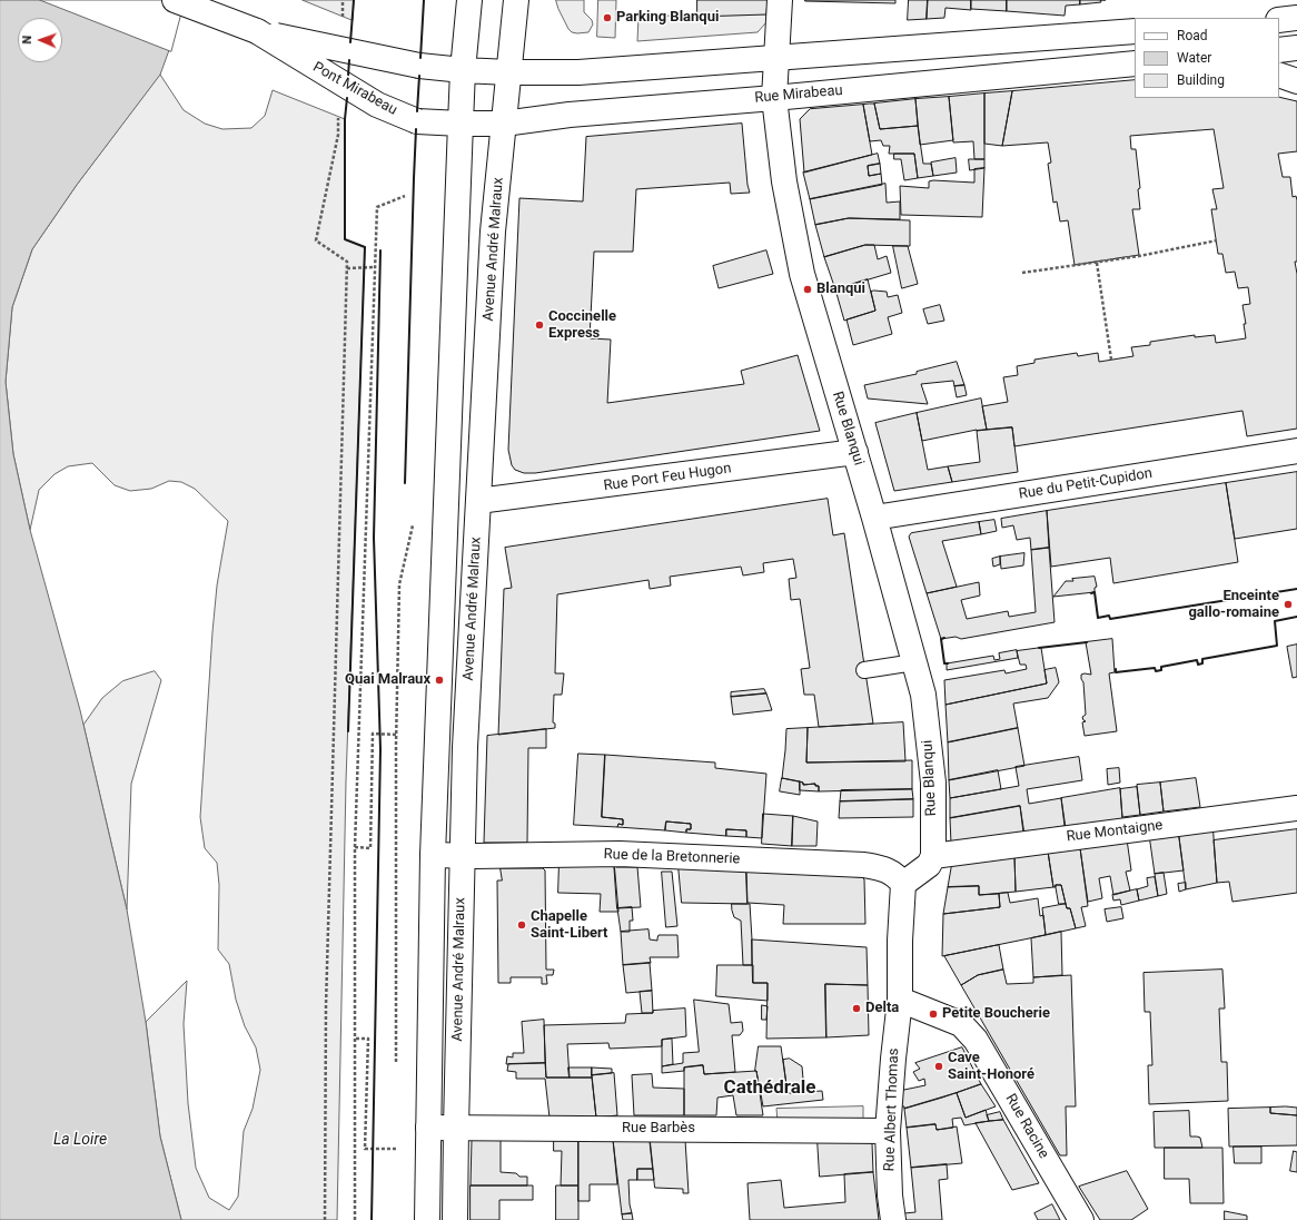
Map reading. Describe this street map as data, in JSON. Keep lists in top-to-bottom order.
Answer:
{
  "streets": {
    "main road": [
      "Pont Mirabeau",
      "Rue Mirabeau",
      "Avenue André Malraux",
      "Rue Blanqui",
      "Rue Port Feu Hugon",
      "Rue du Petit-Cupidon",
      "Rue Montaigne",
      "Rue de la Bretonnerie",
      "Rue Albert Thomas",
      "Rue Racine",
      "Rue Barbès"
    ]
  },
  "crossings": [
    ["Pont Mirabeau", "Rue Mirabeau"],
    ["Pont Mirabeau", "Avenue André Malraux"],
    ["Rue Mirabeau", "Avenue André Malraux"],
    ["Rue Mirabeau", "Rue Blanqui"],
    ["Avenue André Malraux", "Rue Port Feu Hugon"],
    ["Avenue André Malraux", "Rue de la Bretonnerie"],
    ["Avenue André Malraux", "Rue Barbès"],
    ["Rue Blanqui", "Rue Port Feu Hugon"],
    ["Rue Blanqui", "Rue du Petit-Cupidon"],
    ["Rue Blanqui", "Rue Montaigne"],
    ["Rue de la Bretonnerie", "Rue Albert Thomas"],
    ["Rue Albert Thomas", "Rue Racine"],
    ["Rue Albert Thomas", "Rue Barbès"]
  ],
  "districts": ["Cathédrale"],
  "water": ["La Loire"],
  "places": [
    "Parking Blanqui",
    "Blanqui",
    "Coccinelle Express",
    "Enceinte gallo-romaine",
    "Quai Malraux",
    "Chapelle Saint-Libert",
    "Delta",
    "Petite Boucherie",
    "Cave Saint-Honoré"
  ],
  "legend": ["Road", "Water", "Building"],
  "north": "left"
}
